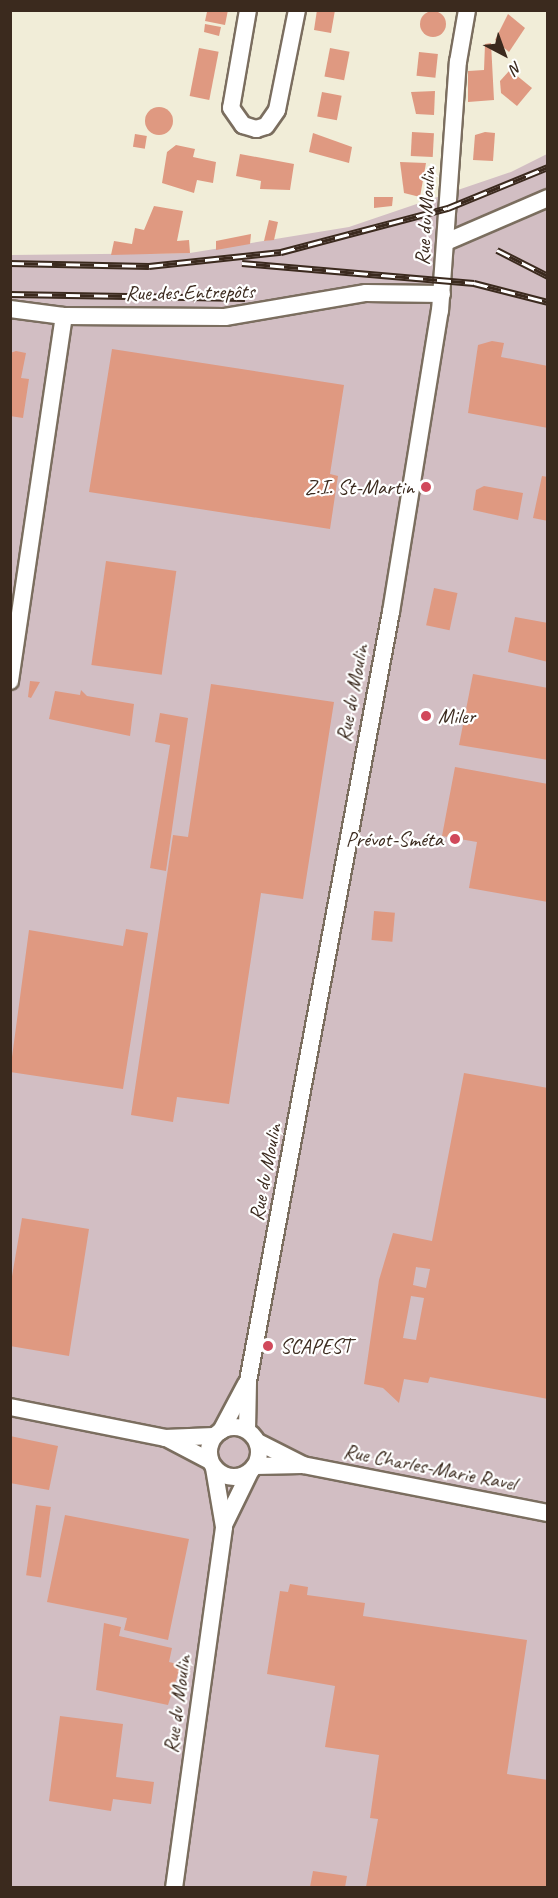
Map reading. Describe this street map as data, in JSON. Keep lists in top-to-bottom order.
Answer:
{
  "streets": {
    "street": ["Rue du Moulin", "Rue des Entrepôts", "Rue Charles-Marie Ravel"]
  },
  "crossings": [
    ["Rue du Moulin", "Rue des Entrepôts"],
    ["Rue du Moulin", "Rue Charles-Marie Ravel"]
  ],
  "places": [
    "Z.I. St-Martin",
    "Miler",
    "Prévot-Sméta",
    "SCAPEST"
  ],
  "north": "bottom right"
}
